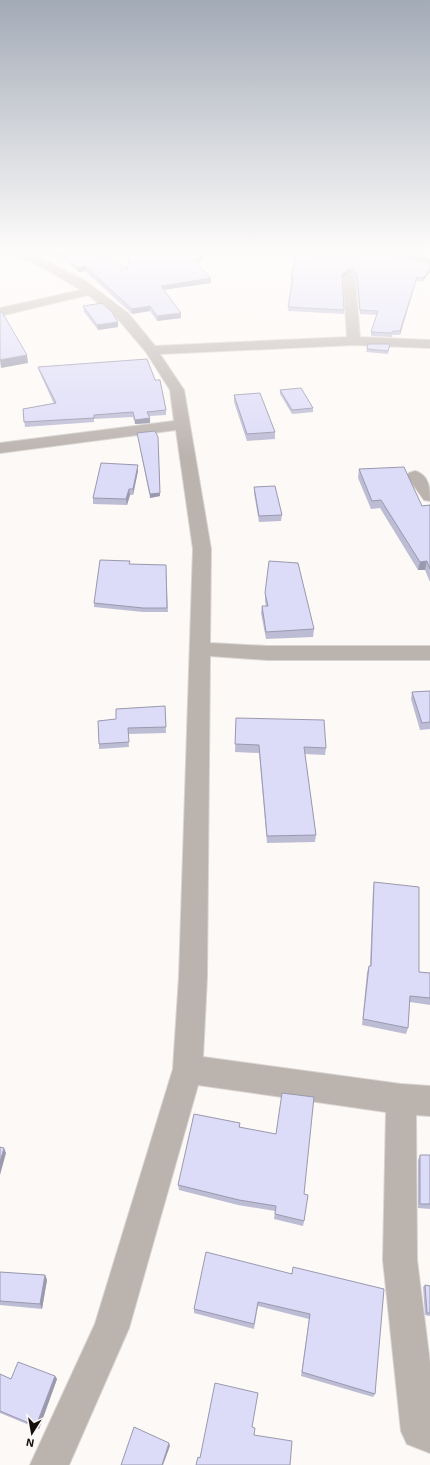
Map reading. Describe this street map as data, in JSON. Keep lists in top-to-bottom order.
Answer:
{
  "north": "bottom"
}
